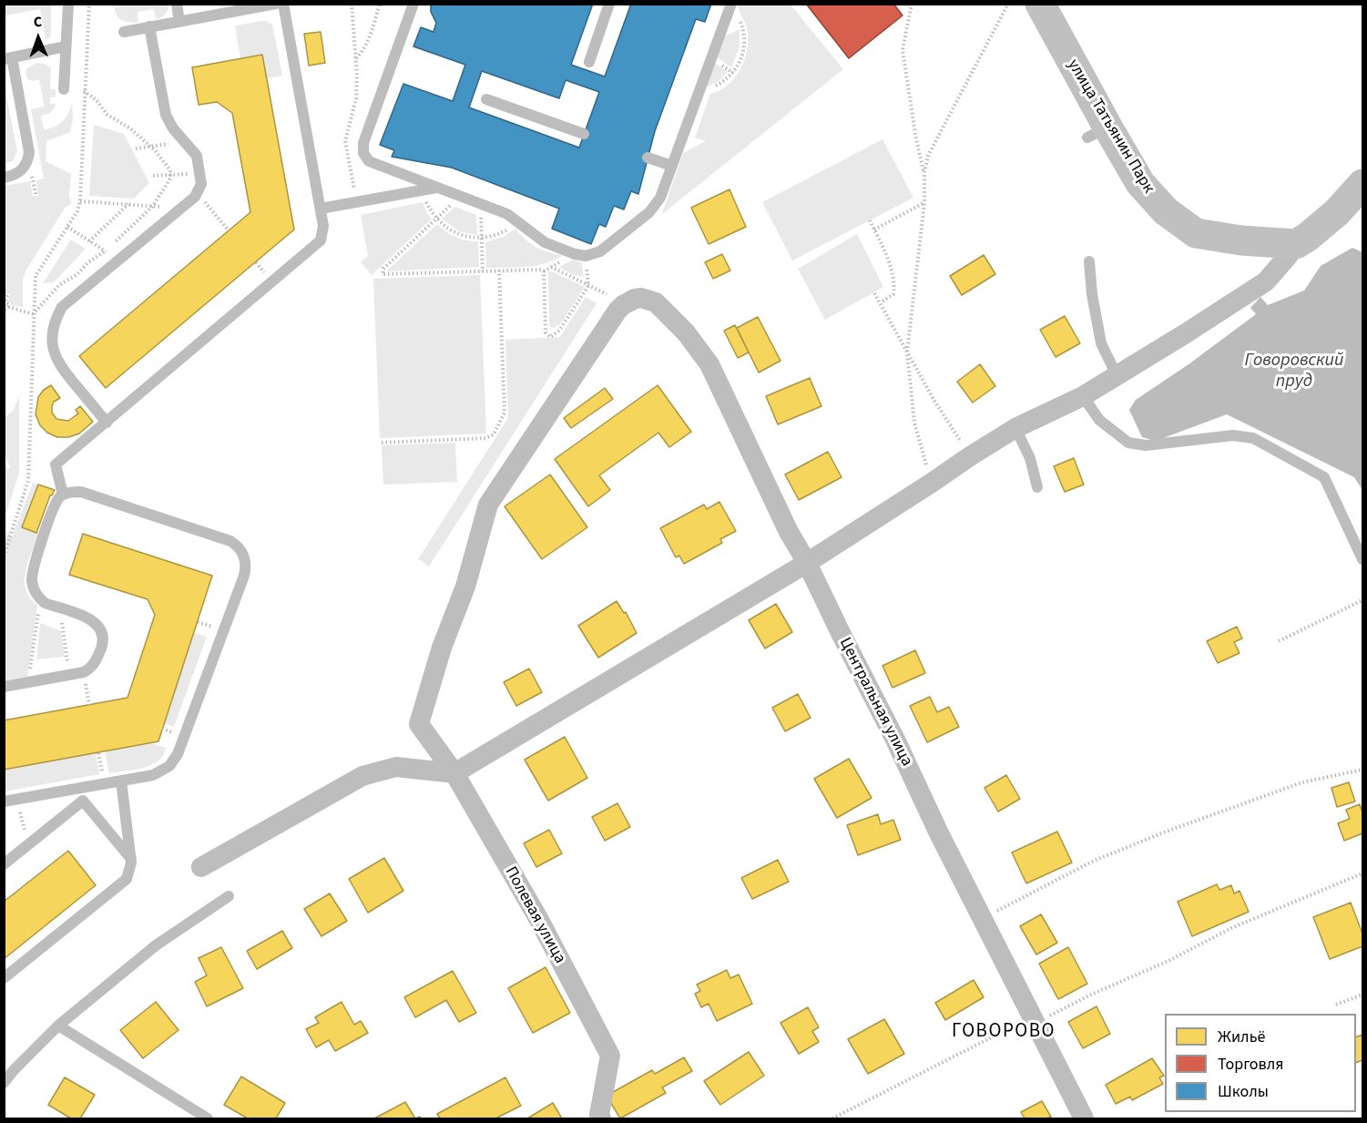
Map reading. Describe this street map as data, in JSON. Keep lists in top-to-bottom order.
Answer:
{
  "streets": {
    "street": ["улица Татьянин Парк", "Центральная улица", "Полевая улица"]
  },
  "crossings": [
    ["Центральная улица", "Полевая улица"]
  ],
  "districts": ["ГОВОРОВО"],
  "water": ["Говоровский пруд"],
  "legend": ["Жильё", "Торговля", "Школы"],
  "north": "top"
}
